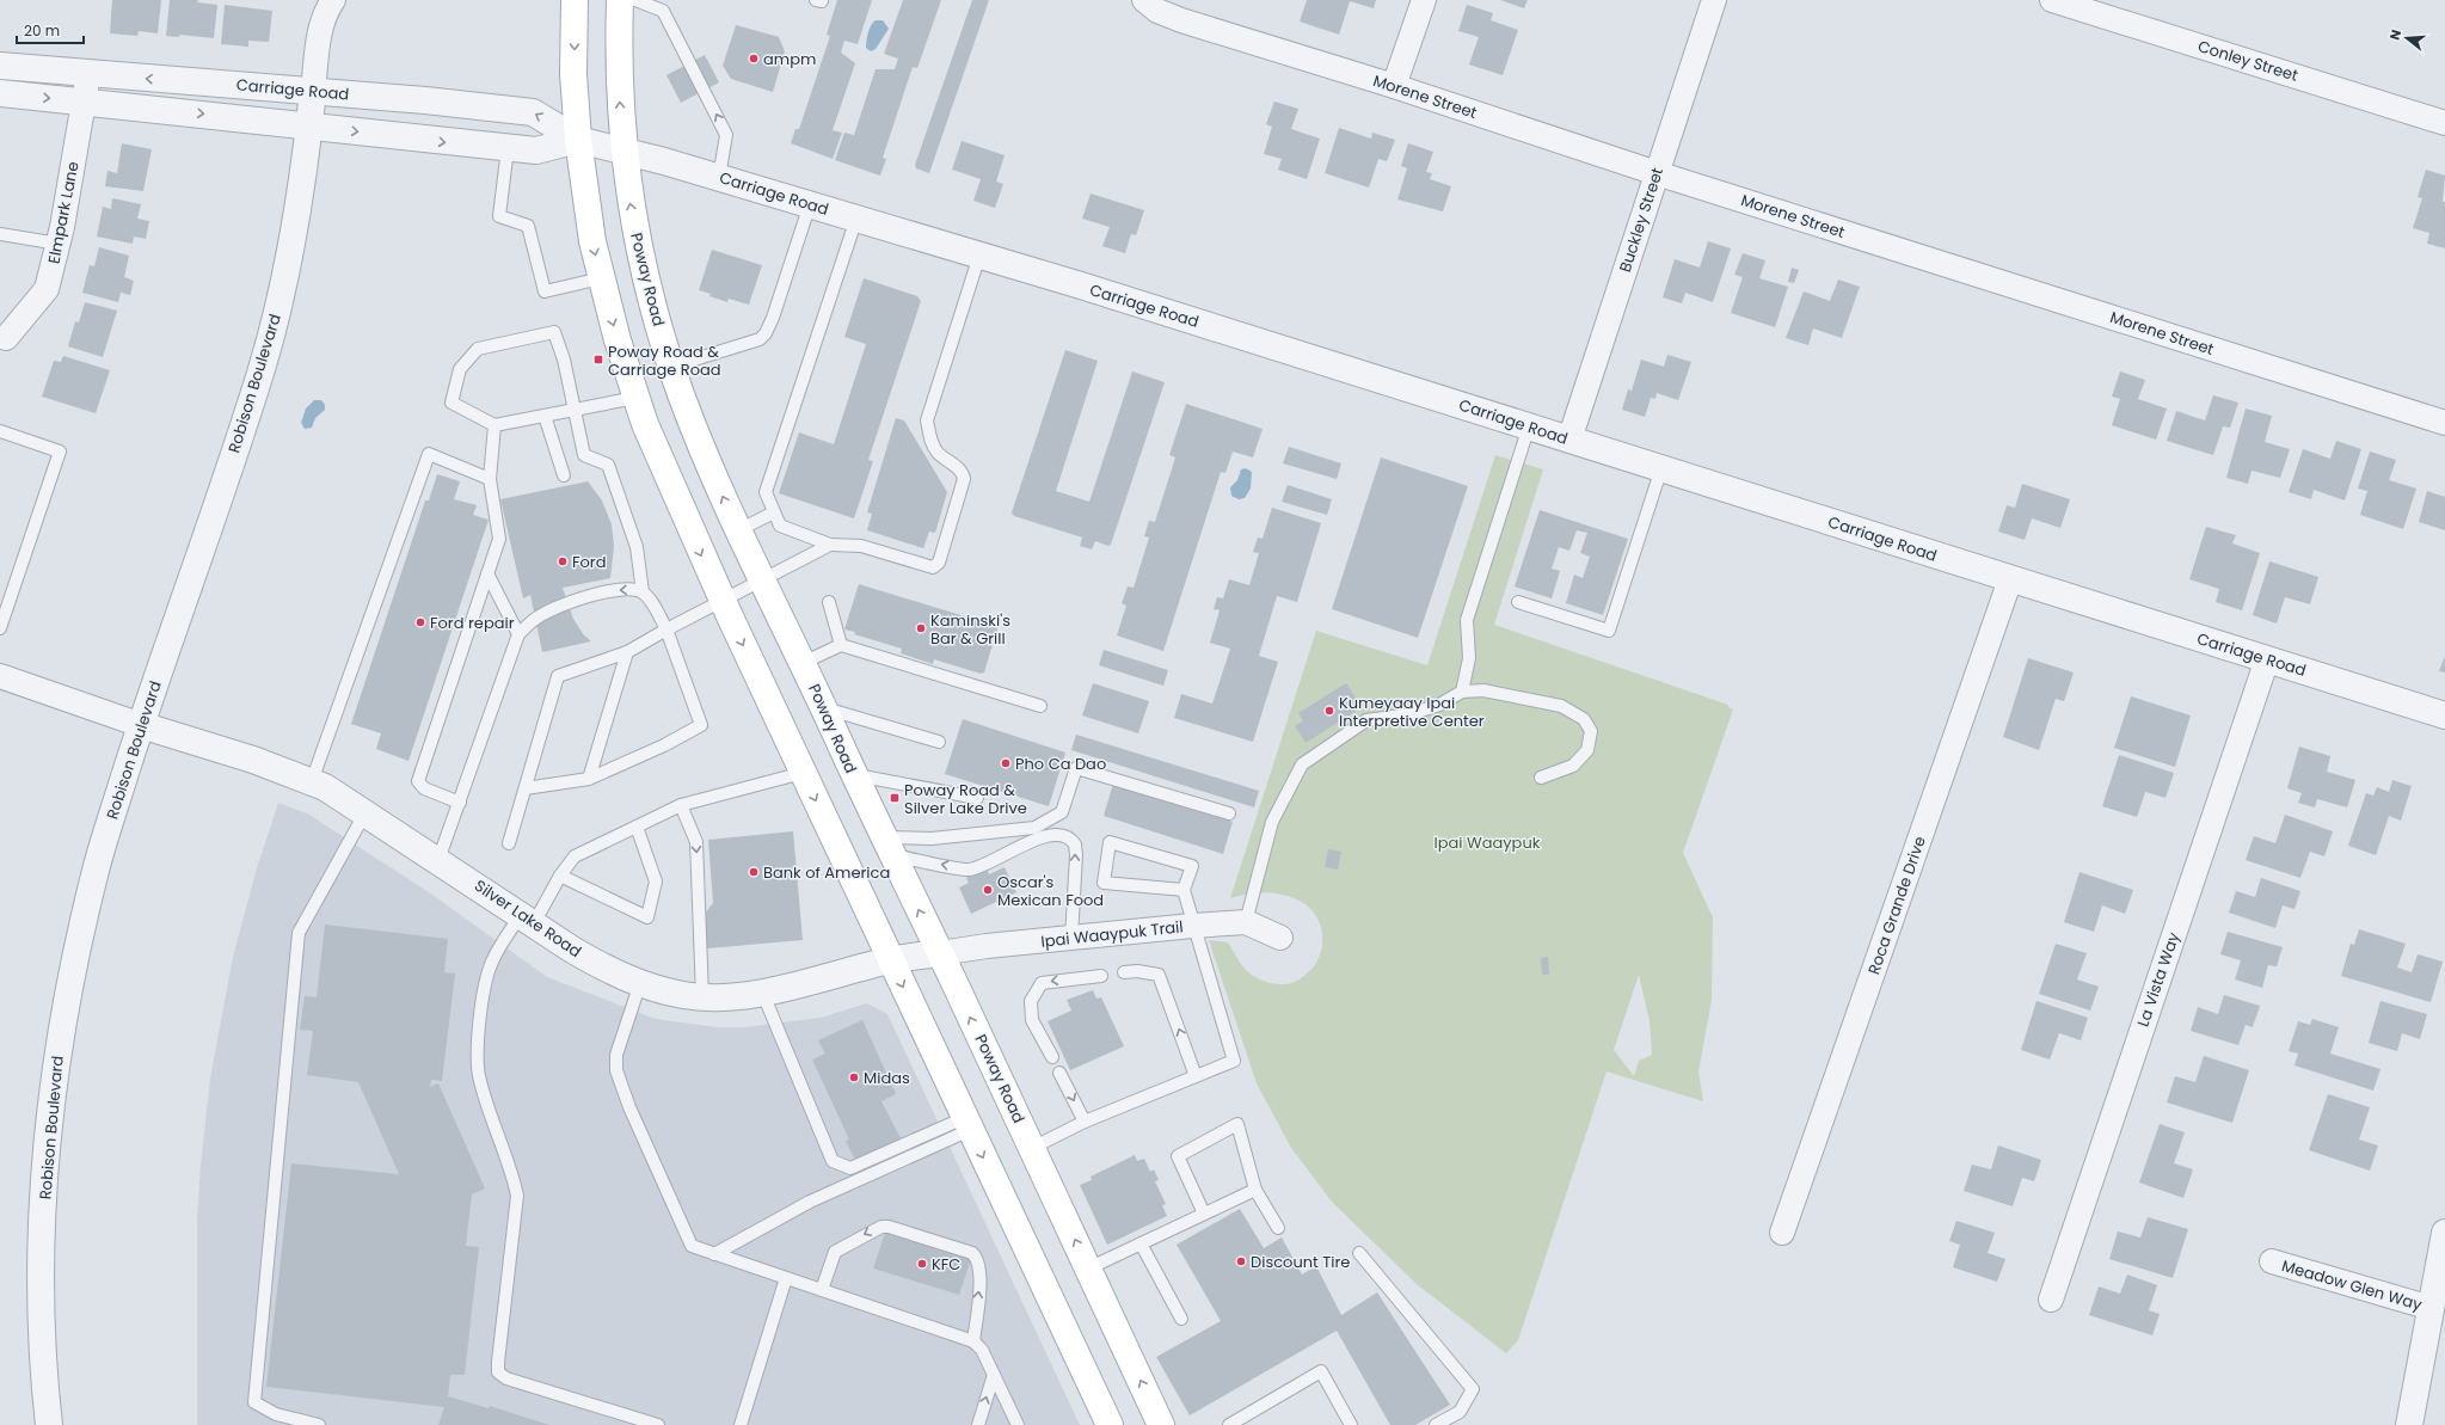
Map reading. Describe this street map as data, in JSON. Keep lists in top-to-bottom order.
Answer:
{
  "streets": {
    "main road": ["Poway Road"],
    "street": [
      "Conley Street",
      "Carriage Road",
      "Morene Street",
      "Elmpark Lane",
      "Buckley Street",
      "Robison Boulevard",
      "Roca Grande Drive",
      "Silver Lake Road",
      "Ipai Waaypuk Trail",
      "La Vista Way",
      "Meadow Glen Way"
    ]
  },
  "crossings": [
    ["Carriage Road", "Elmpark Lane"],
    ["Carriage Road", "Buckley Street"],
    ["Carriage Road", "Poway Road"],
    ["Carriage Road", "Robison Boulevard"],
    ["Carriage Road", "Roca Grande Drive"],
    ["Carriage Road", "La Vista Way"],
    ["Morene Street", "Buckley Street"],
    ["Poway Road", "Silver Lake Road"],
    ["Poway Road", "Ipai Waaypuk Trail"],
    ["Robison Boulevard", "Silver Lake Road"],
    ["Silver Lake Road", "Ipai Waaypuk Trail"]
  ],
  "parks": ["Ipai Waaypuk"],
  "places": {
    "other": [
      "ampm",
      "Ford",
      "Ford repair",
      "Kaminski's Bar & Grill",
      "Kumeyaay Ipai Interpretive Center",
      "Pho Ca Dao",
      "Bank of America",
      "Oscar's Mexican Food",
      "Midas",
      "Discount Tire",
      "KFC"
    ],
    "transit": ["Poway Road & Carriage Road", "Poway Road & Silver Lake Drive"]
  },
  "scale_bar": "20 m",
  "north": "left"
}
